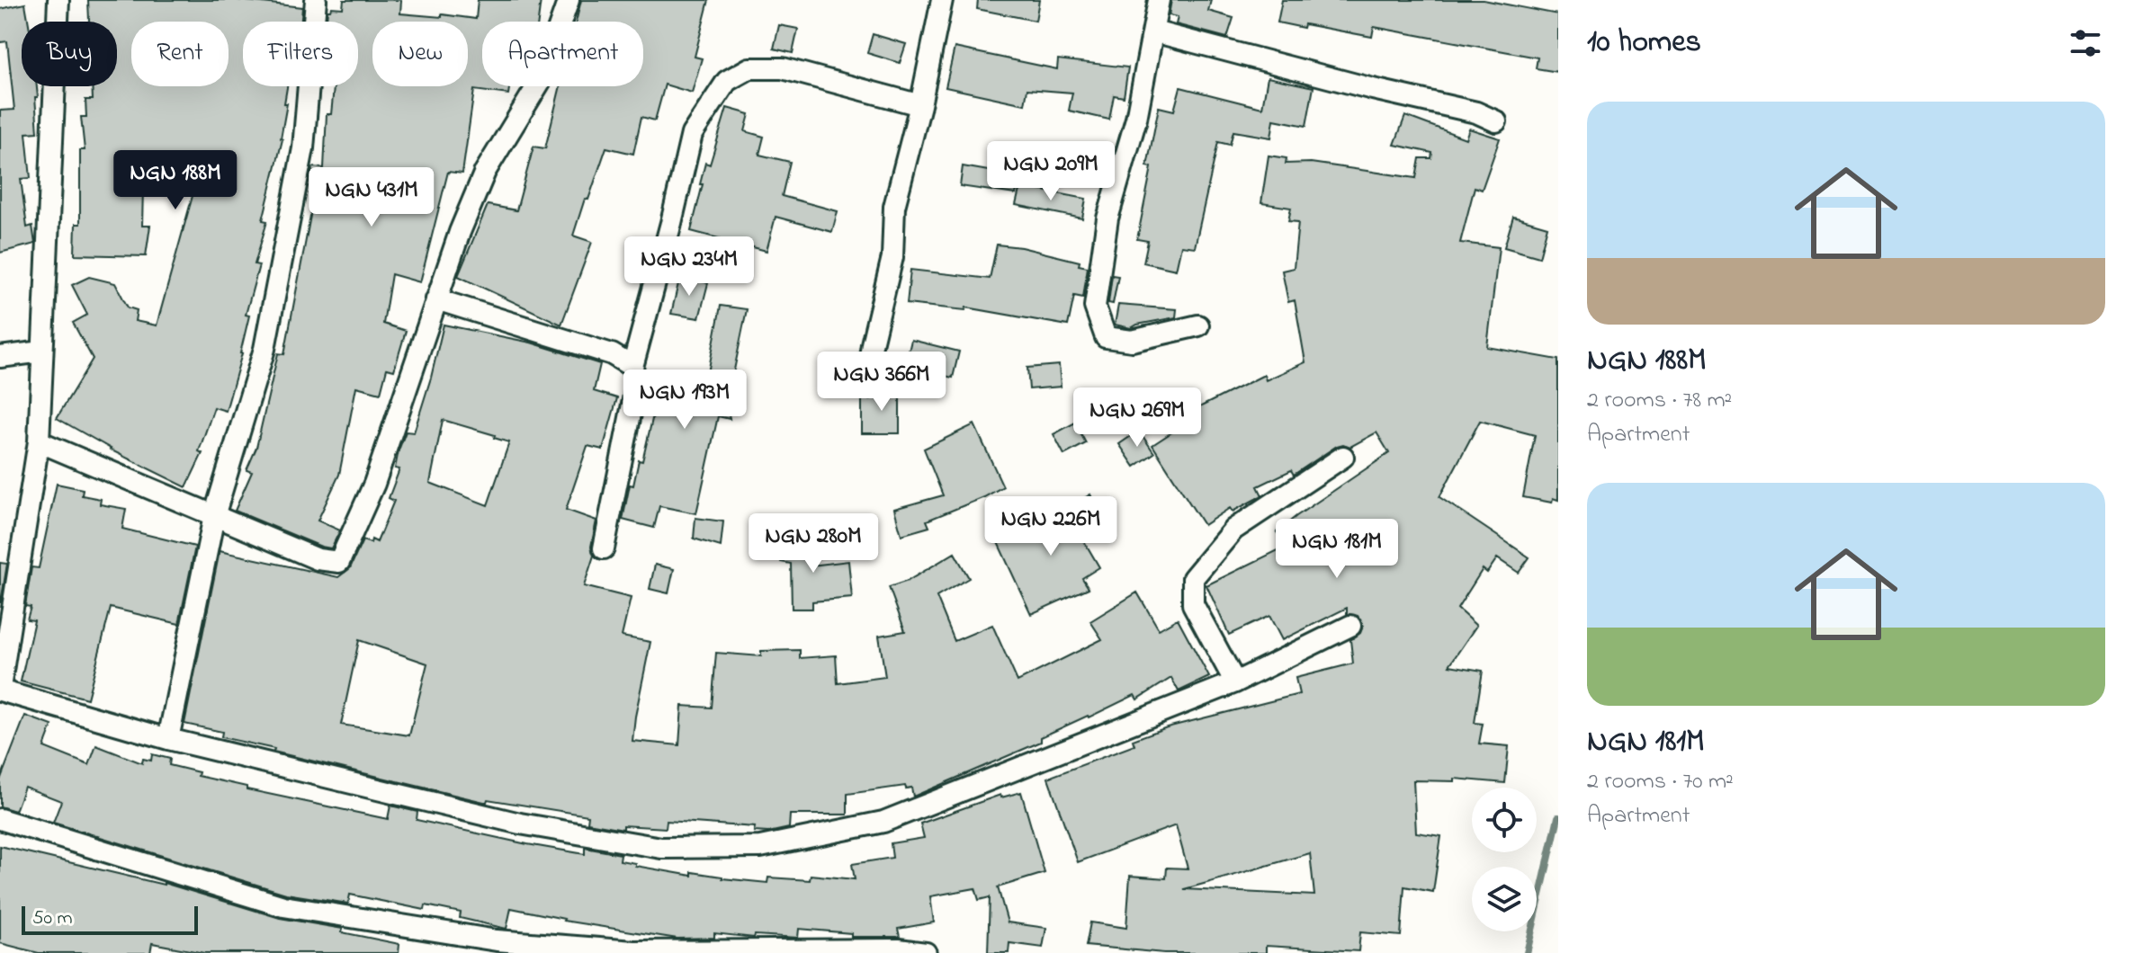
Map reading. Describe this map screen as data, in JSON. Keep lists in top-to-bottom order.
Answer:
{
  "scale_bar": "50 m",
  "page": {
    "heading": "10 homes",
    "chip": [
      "Buy",
      "Rent",
      "Filters",
      "New",
      "Apartment"
    ],
    "list": [
      {
        "name": "NGN 188M",
        "note": "2 rooms · 78 m² · Apartment"
      },
      {
        "name": "NGN 181M",
        "note": "2 rooms · 70 m² · Apartment"
      }
    ],
    "price": [
      "NGN 209M",
      "NGN 188M",
      "NGN 431M",
      "NGN 234M",
      "NGN 366M",
      "NGN 193M",
      "NGN 269M",
      "NGN 226M",
      "NGN 280M",
      "NGN 181M"
    ],
    "scale": "50 m"
  }
}
